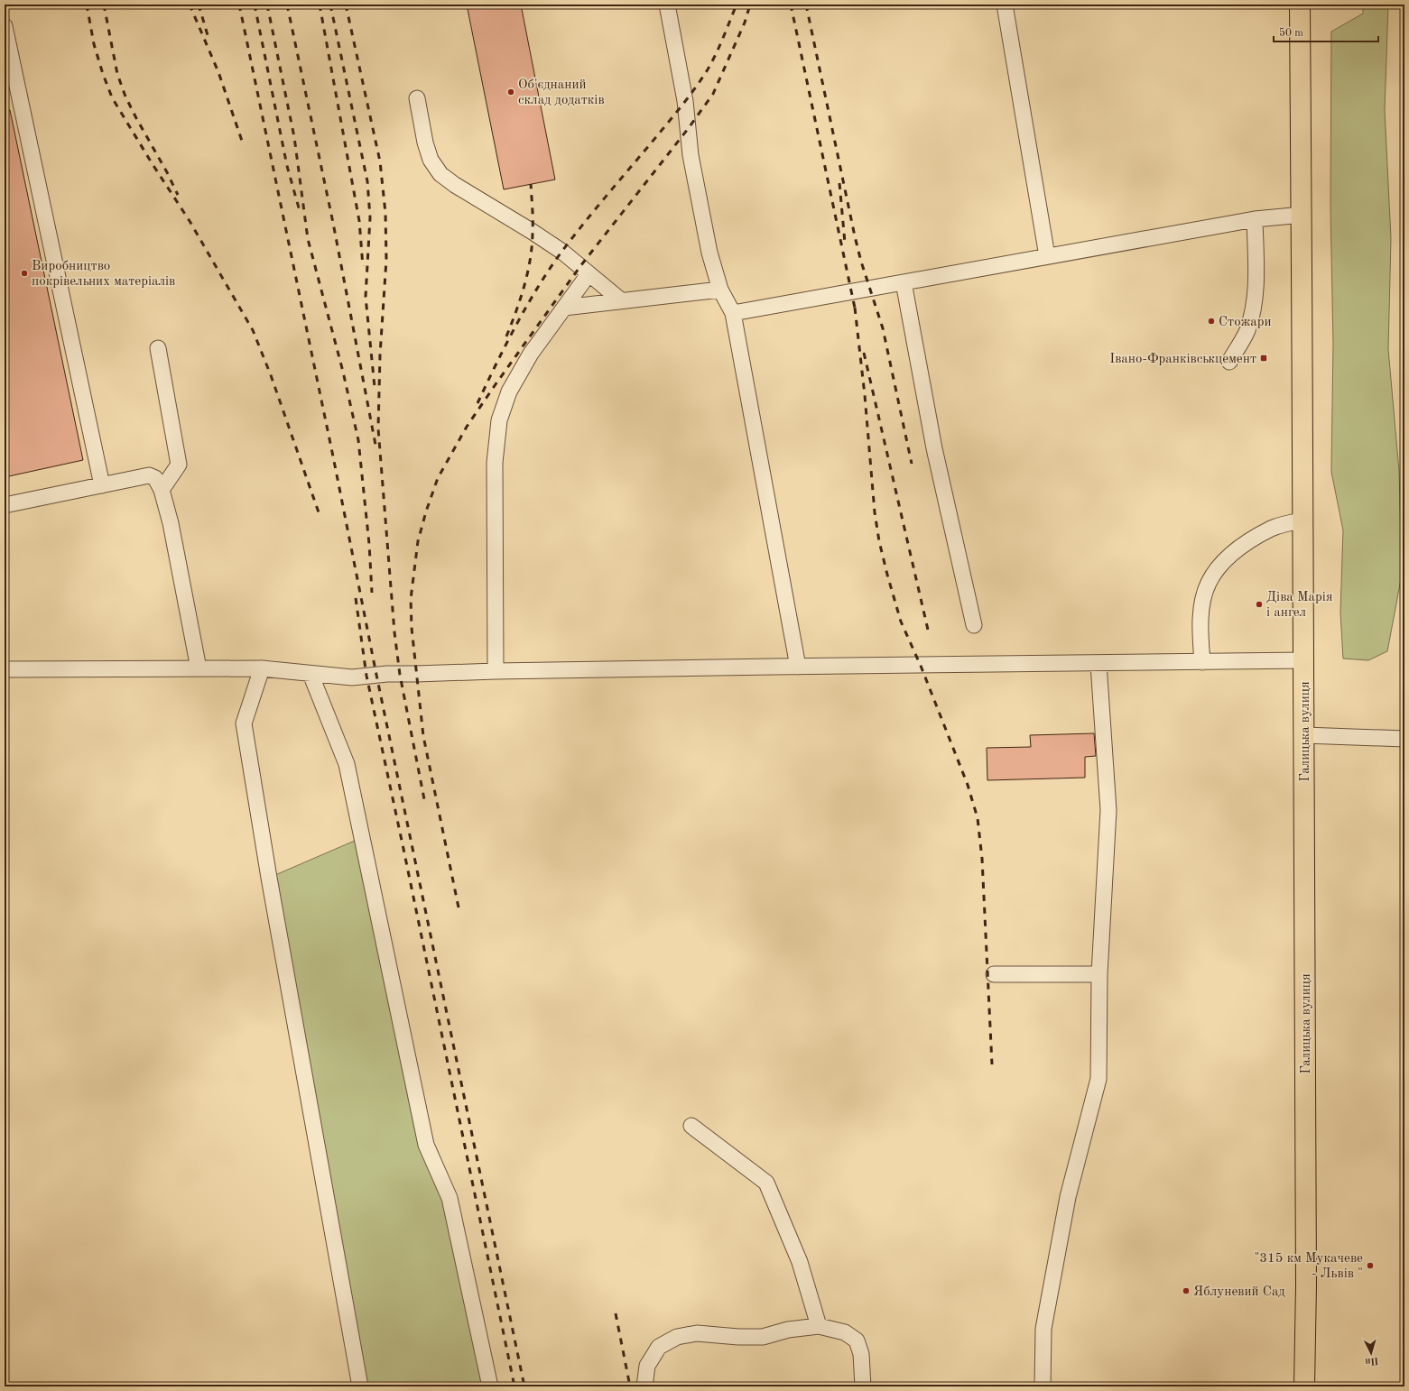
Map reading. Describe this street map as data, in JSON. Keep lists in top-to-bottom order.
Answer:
{
  "streets": {
    "main road": ["Галицька вулиця"]
  },
  "places": {
    "other": [
      "Об'єднаний склад додатків",
      "Виробництво покрівельних матеріалів",
      "Стожари",
      "Діва Марія і ангел",
      "\"315 км Мукачеве - Львів \"",
      "Яблуневий Сад"
    ],
    "transit": ["Івано-Франківськцемент"]
  },
  "scale_bar": "50 m",
  "north": "bottom"
}
